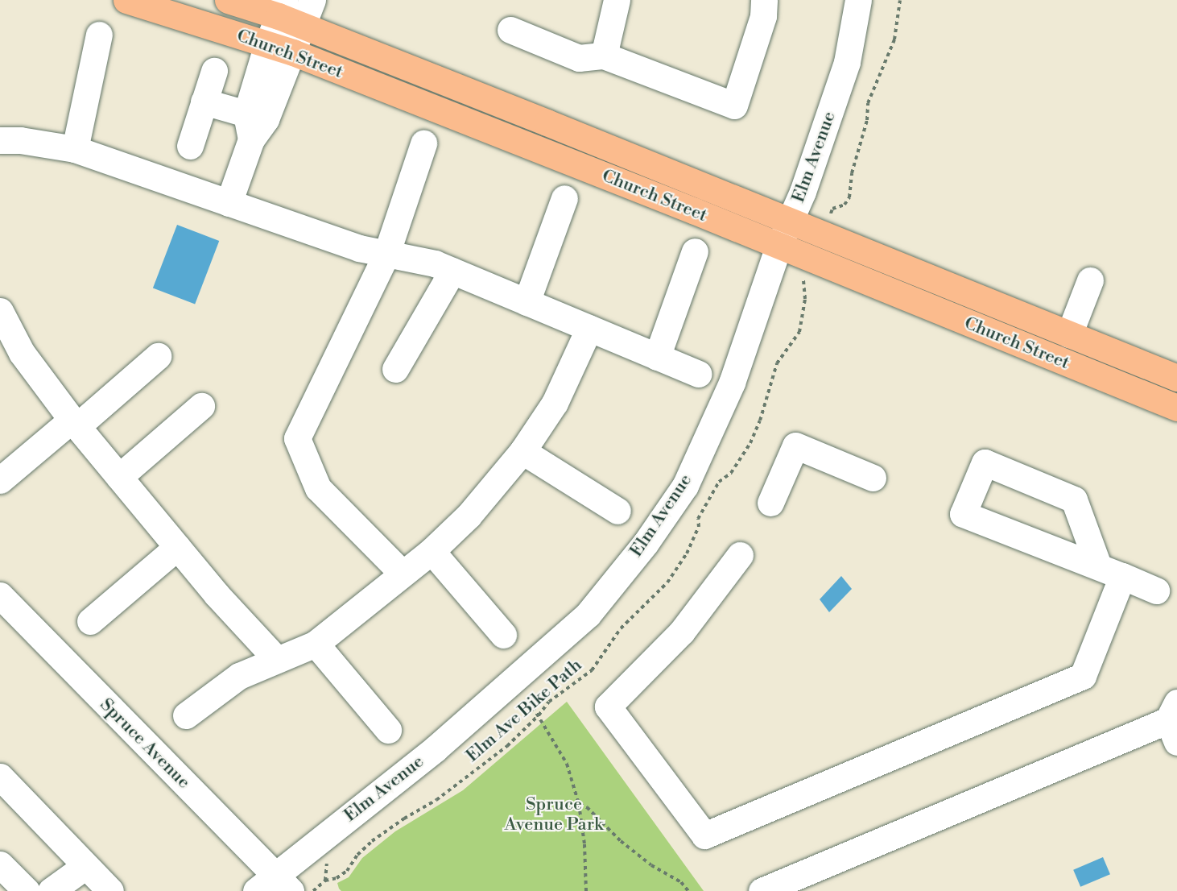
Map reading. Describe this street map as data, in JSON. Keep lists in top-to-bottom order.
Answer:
{
  "streets": {
    "main road": ["Church Street"],
    "street": ["Elm Avenue", "Spruce Avenue"],
    "path": ["Elm Ave Bike Path"]
  },
  "crossings": [
    ["Church Street", "Elm Avenue"],
    ["Elm Avenue", "Spruce Avenue"]
  ],
  "parks": ["Spruce Avenue Park"]
}
